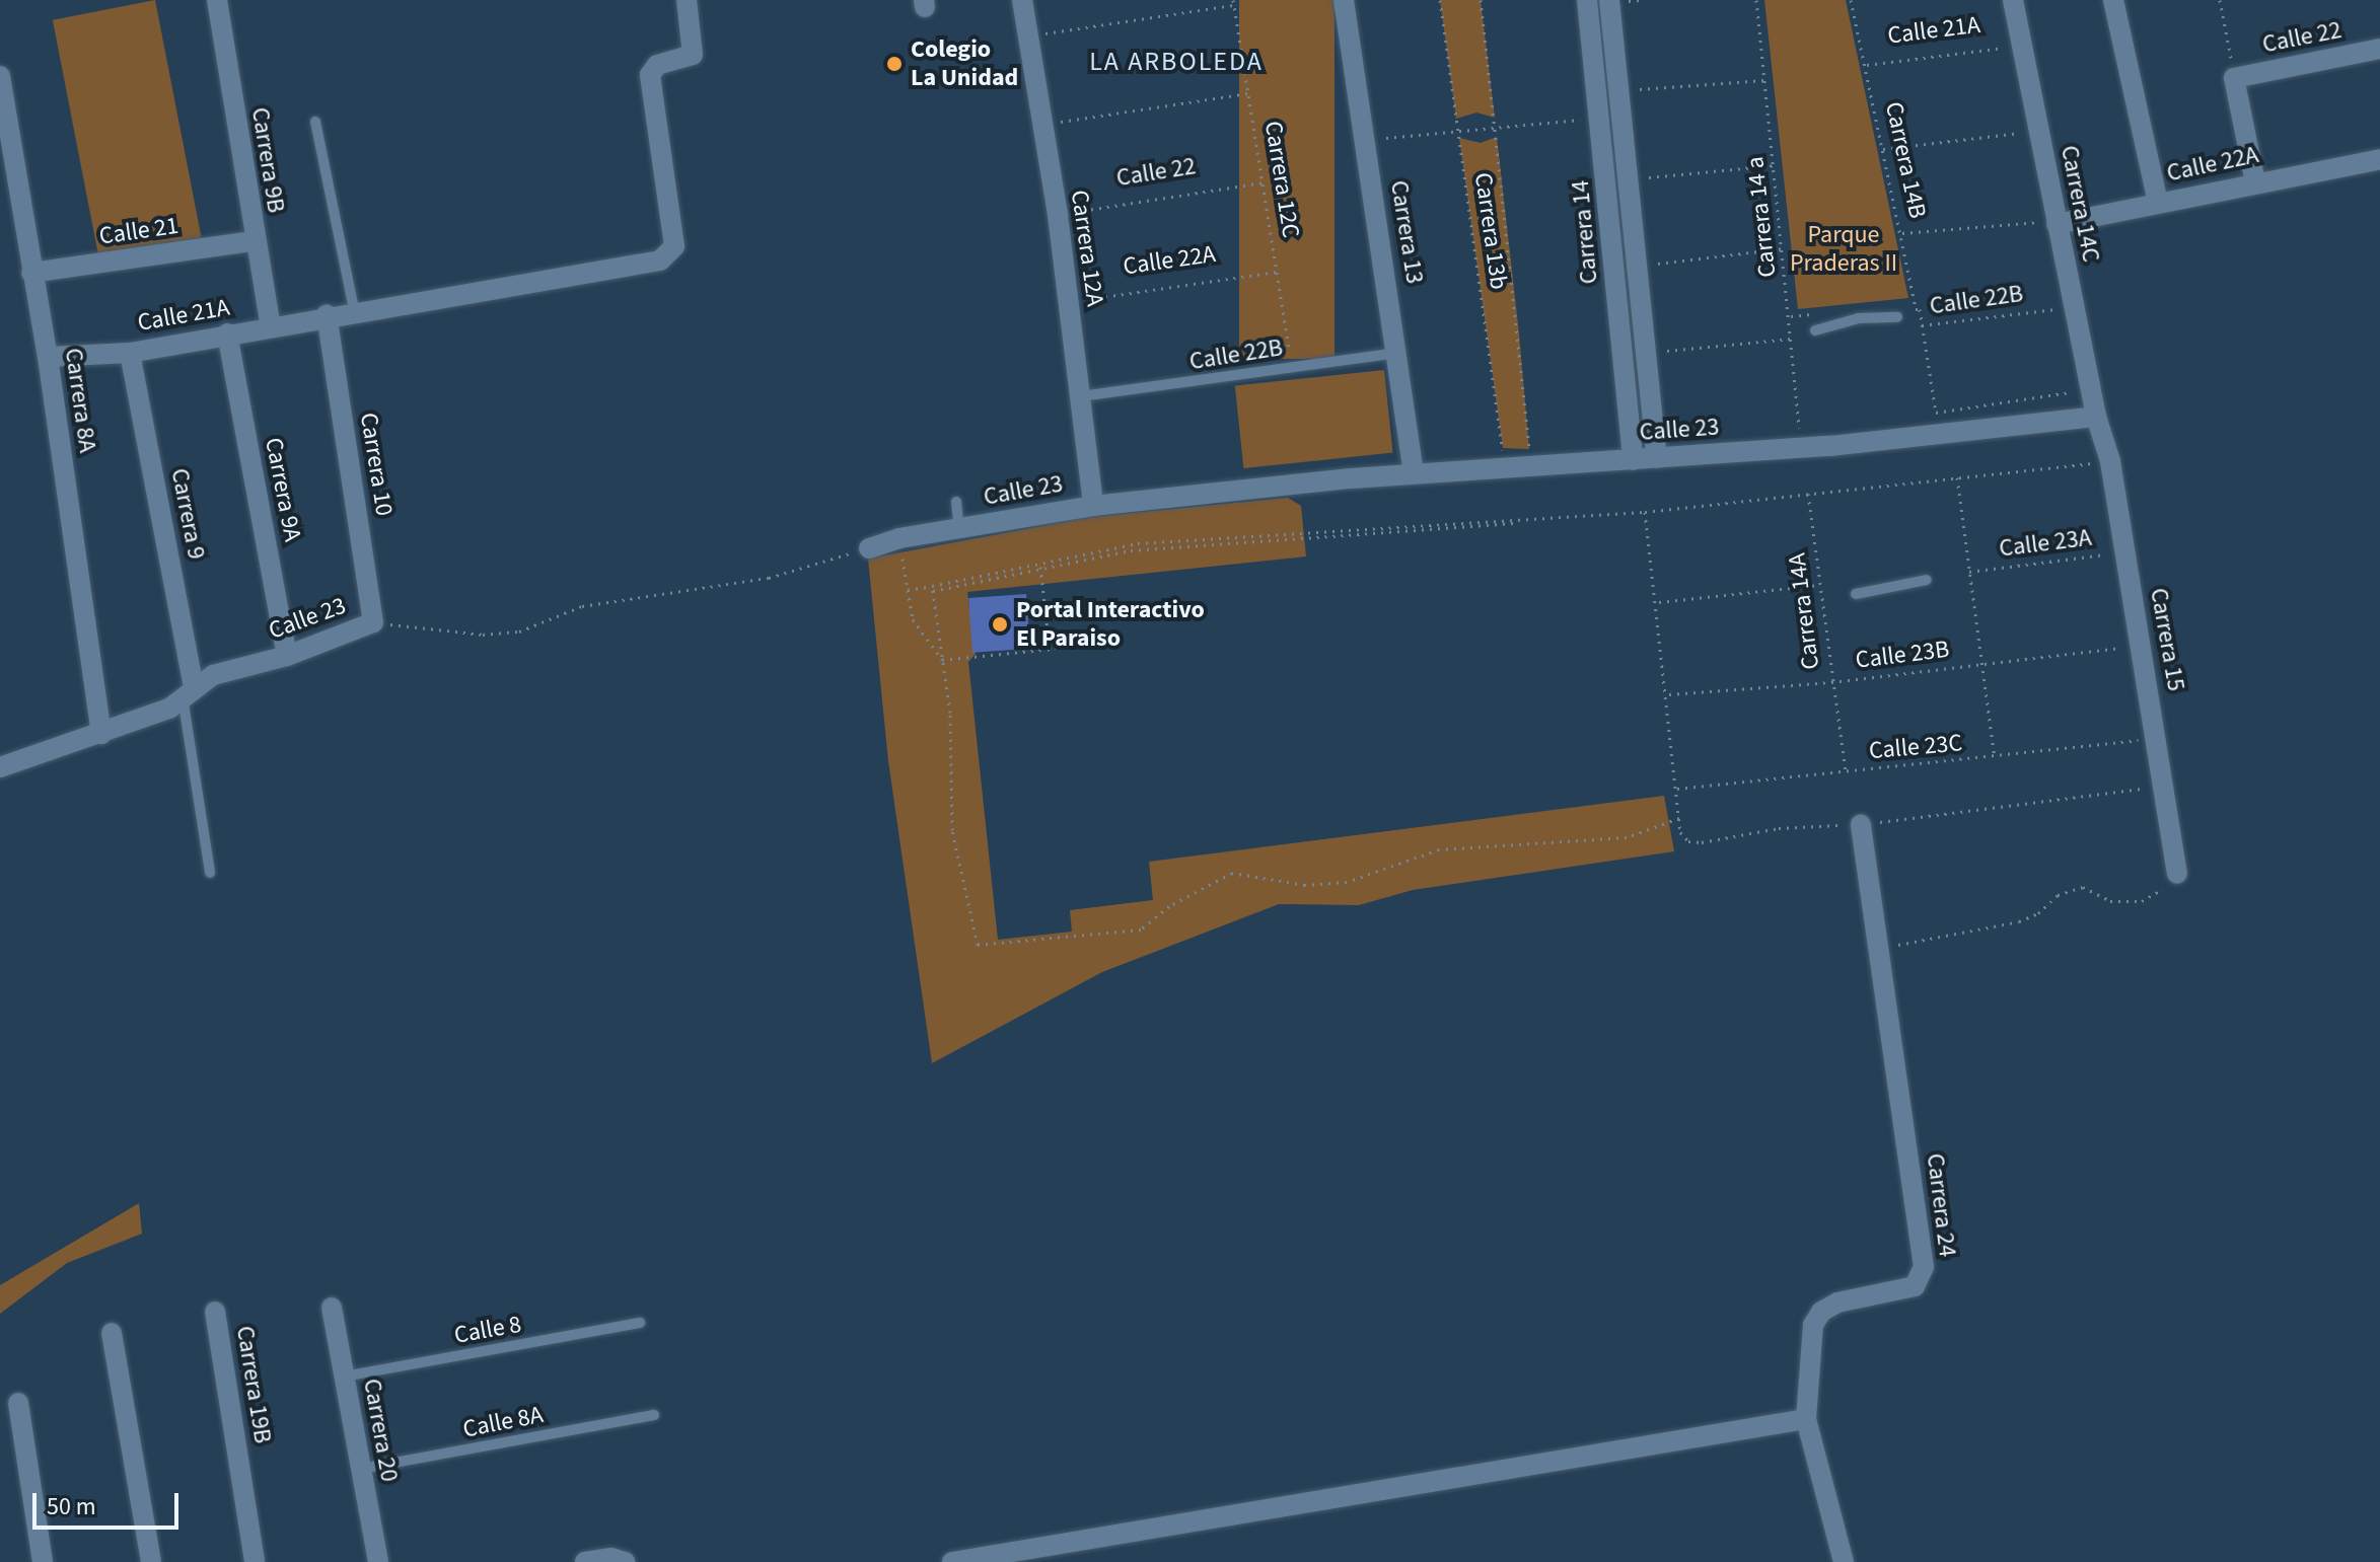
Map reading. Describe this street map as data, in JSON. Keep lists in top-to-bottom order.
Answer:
{
  "streets": {
    "street": [
      "Calle 21A",
      "Calle 22",
      "Carrera 9B",
      "Calle 22A",
      "Carrera 14C",
      "Calle 21",
      "Carrera 13",
      "Carrera 14",
      "Carrera 12A",
      "Carrera 8A",
      "Calle 23",
      "Carrera 10",
      "Carrera 9A",
      "Carrera 9",
      "Carrera 15",
      "Carrera 24",
      "Carrera 19B",
      "Carrera 20"
    ],
    "lane": ["Calle 22B", "Calle 8", "Calle 8A"],
    "path": [
      "Carrera 14B",
      "Carrera 12C",
      "Carrera 14 a",
      "Carrera 13b",
      "Calle 23A",
      "Carrera 14A",
      "Calle 23B",
      "Calle 23C"
    ]
  },
  "crossings": [
    ["Calle 21A", "Carrera 9B"],
    ["Calle 21A", "Carrera 14B"],
    ["Calle 21A", "Carrera 8A"],
    ["Calle 21A", "Carrera 10"],
    ["Calle 21A", "Carrera 9A"],
    ["Calle 21A", "Carrera 9"],
    ["Calle 22", "Carrera 12C"],
    ["Calle 22", "Carrera 12A"],
    ["Carrera 9B", "Calle 21"],
    ["Carrera 14B", "Calle 22B"],
    ["Calle 22A", "Carrera 12C"],
    ["Calle 22A", "Carrera 14C"],
    ["Calle 22A", "Carrera 12A"],
    ["Carrera 12C", "Calle 22B"],
    ["Carrera 14C", "Calle 22B"],
    ["Carrera 14C", "Calle 23"],
    ["Carrera 14C", "Carrera 15"],
    ["Calle 21", "Carrera 8A"],
    ["Carrera 13b", "Calle 23"],
    ["Carrera 13", "Calle 22B"],
    ["Carrera 13", "Calle 23"],
    ["Carrera 14", "Calle 23"],
    ["Carrera 12A", "Calle 22B"],
    ["Carrera 12A", "Calle 23"],
    ["Carrera 8A", "Calle 23"],
    ["Calle 23", "Carrera 10"],
    ["Calle 23", "Carrera 9A"],
    ["Calle 23", "Carrera 9"],
    ["Calle 23", "Carrera 15"],
    ["Calle 23A", "Carrera 15"],
    ["Carrera 14A", "Calle 23B"],
    ["Carrera 14A", "Calle 23C"],
    ["Carrera 15", "Calle 23B"],
    ["Carrera 15", "Calle 23C"],
    ["Calle 8", "Carrera 20"],
    ["Calle 8A", "Carrera 20"]
  ],
  "districts": ["LA ARBOLEDA"],
  "parks": ["Parque Praderas II"],
  "places": ["Colegio La Unidad", "Portal Interactivo El Paraiso"],
  "scale_bar": "50 m"
}
